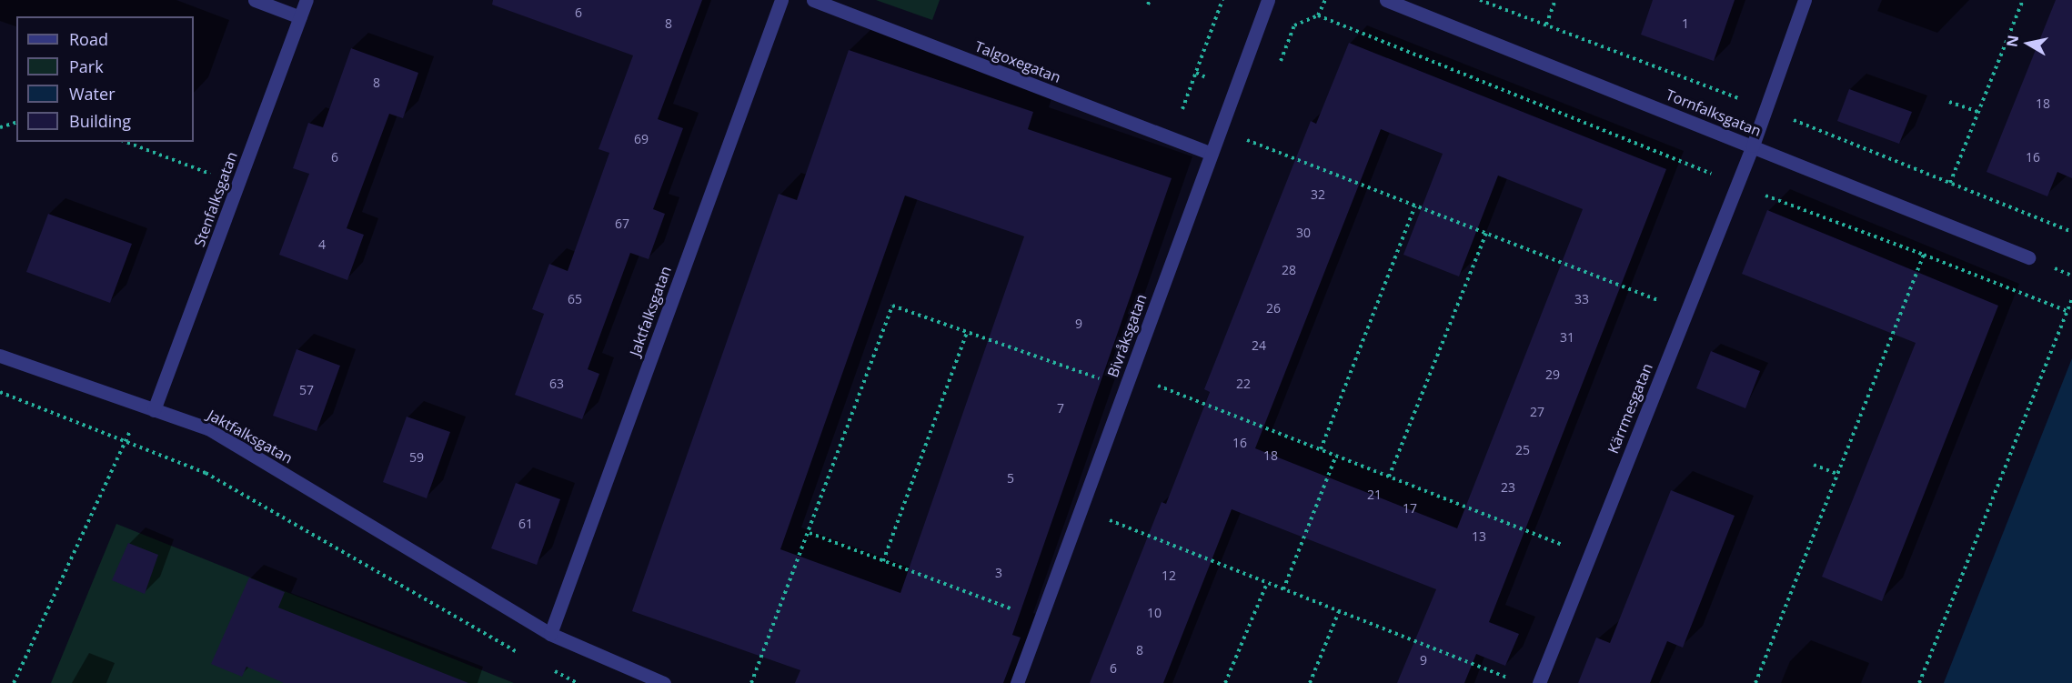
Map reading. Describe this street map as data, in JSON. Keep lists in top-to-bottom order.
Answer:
{
  "streets": {
    "street": [
      "Talgoxegatan",
      "Tornfalksgatan",
      "Stenfalksgatan",
      "Jaktfalksgatan",
      "Bivråksgatan",
      "Kärrmesgatan"
    ]
  },
  "crossings": [
    ["Talgoxegatan", "Bivråksgatan"],
    ["Tornfalksgatan", "Kärrmesgatan"],
    ["Stenfalksgatan", "Jaktfalksgatan"]
  ],
  "house_numbers": [
    "6",
    "8",
    "1",
    "8",
    "18",
    "69",
    "6",
    "16",
    "32",
    "67",
    "30",
    "4",
    "28",
    "65",
    "33",
    "26",
    "9",
    "31",
    "24",
    "29",
    "63",
    "22",
    "57",
    "7",
    "27",
    "16",
    "25",
    "18",
    "59",
    "5",
    "23",
    "21",
    "17",
    "61",
    "13",
    "3",
    "12",
    "10",
    "8",
    "9",
    "6"
  ],
  "legend": [
    "Road",
    "Park",
    "Water",
    "Building"
  ],
  "north": "left"
}
